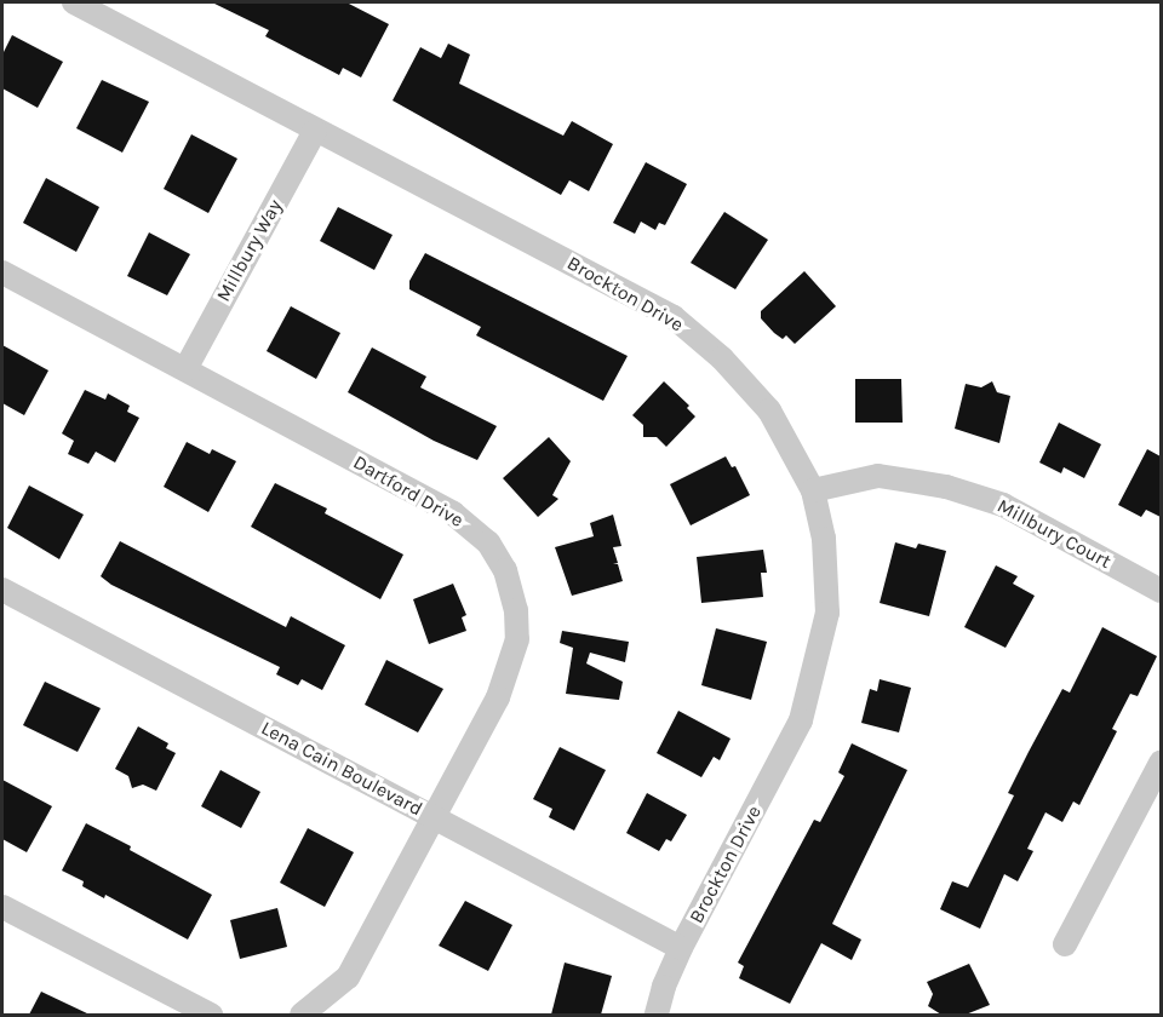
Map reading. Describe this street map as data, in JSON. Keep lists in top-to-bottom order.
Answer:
{
  "streets": {
    "street": [
      "Millbury Way",
      "Brockton Drive",
      "Dartford Drive",
      "Millbury Court",
      "Lena Cain Boulevard"
    ]
  },
  "crossings": [
    ["Millbury Way", "Brockton Drive"],
    ["Millbury Way", "Dartford Drive"],
    ["Brockton Drive", "Millbury Court"],
    ["Brockton Drive", "Lena Cain Boulevard"],
    ["Dartford Drive", "Lena Cain Boulevard"]
  ]
}
